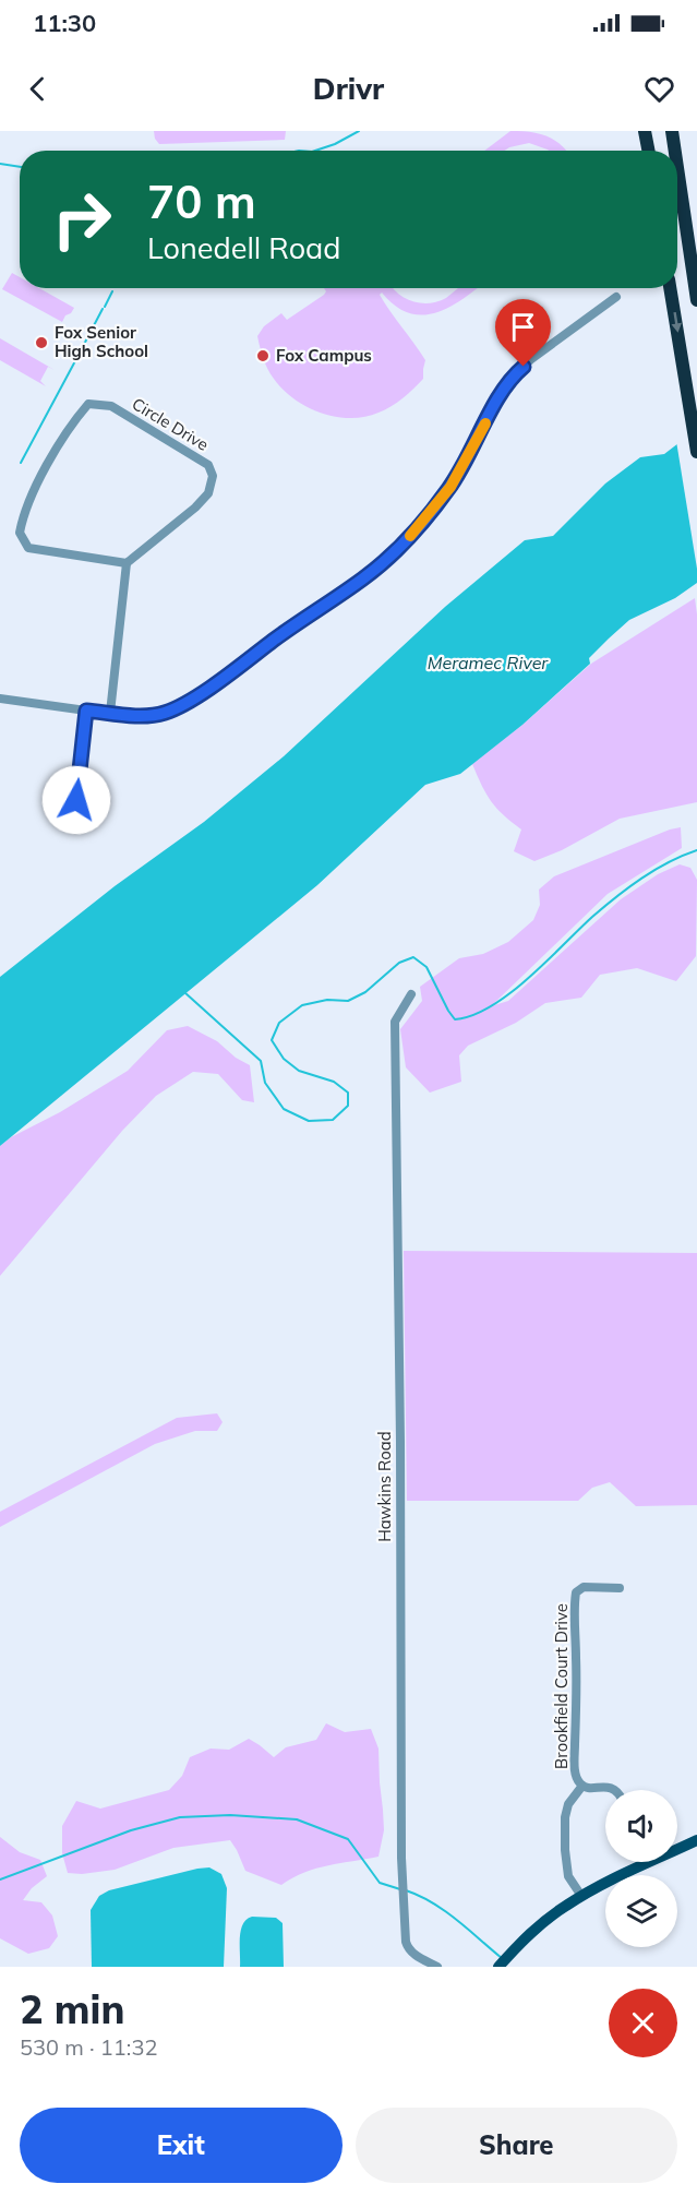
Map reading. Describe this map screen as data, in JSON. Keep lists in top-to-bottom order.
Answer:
{
  "streets": {
    "street": ["Circle Drive", "Hawkins Road", "Brookfield Court Drive"]
  },
  "water": ["Meramec River"],
  "places": ["Fox Senior High School", "Fox Campus"],
  "page": {
    "status": "11:30",
    "header": "Drivr",
    "turn": ["70 m", "Lonedell Road"],
    "heading": ["2 min", "530 m · 11:32"],
    "buttons": ["Exit", "Share"]
  }
}
